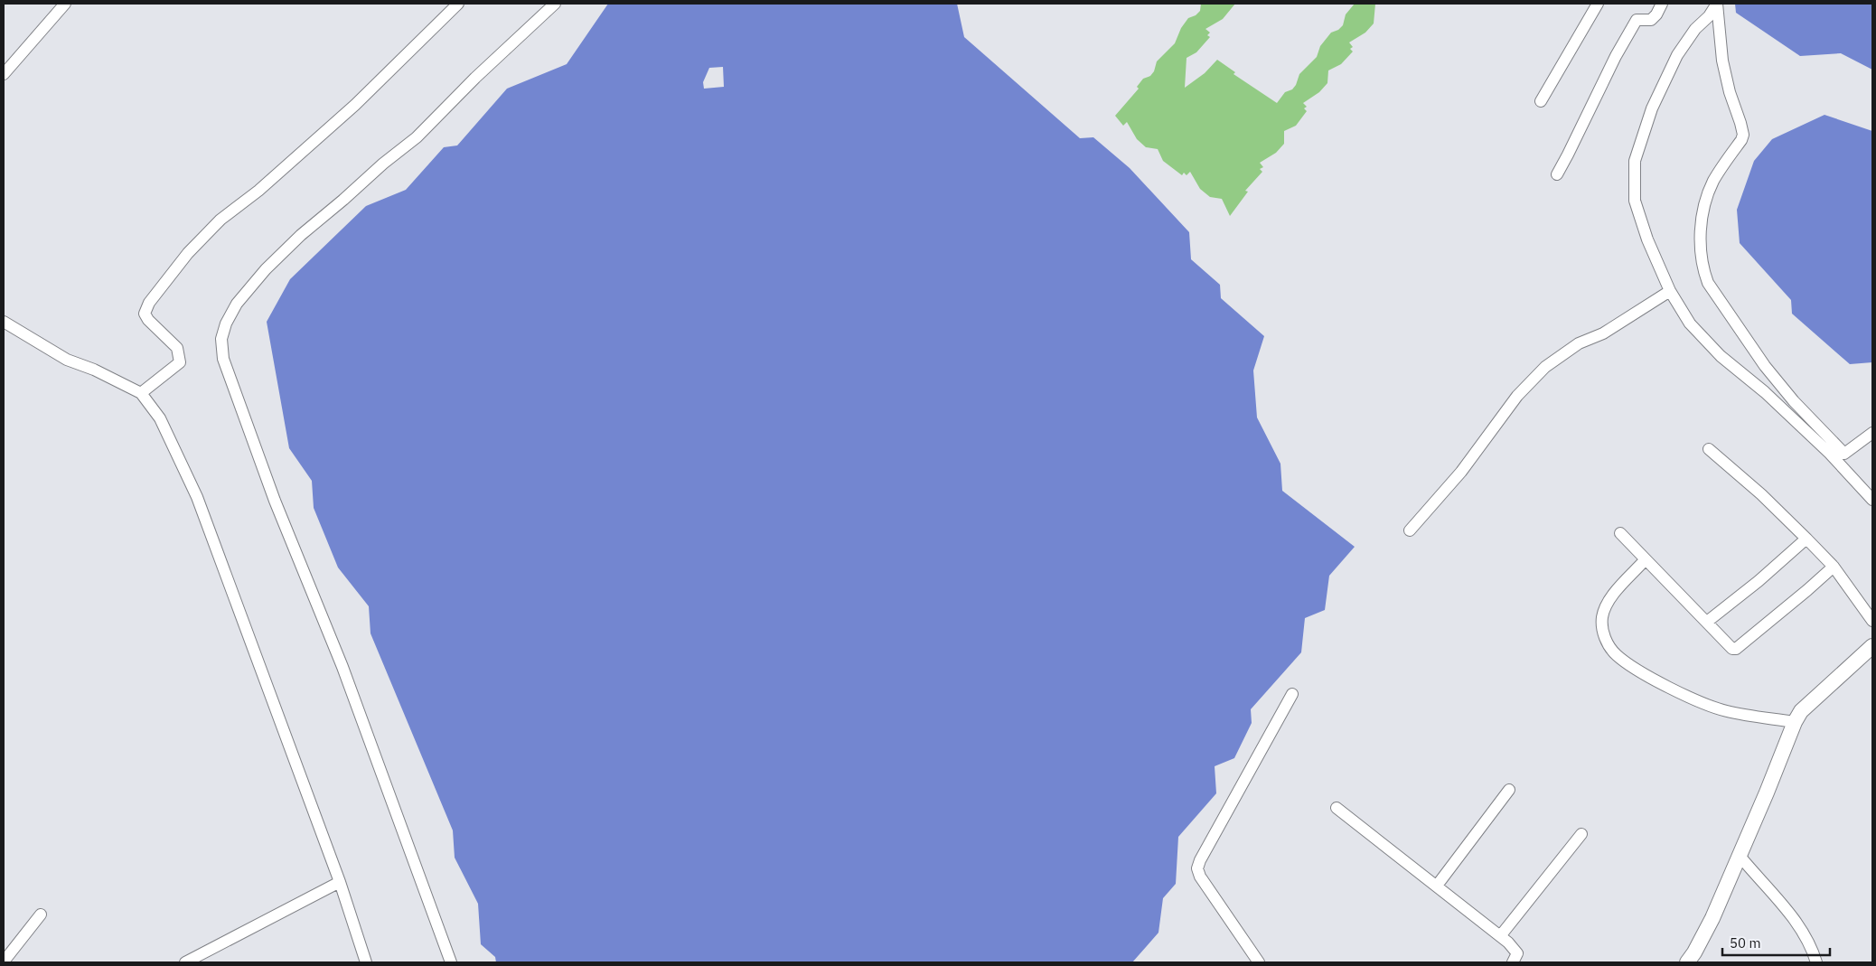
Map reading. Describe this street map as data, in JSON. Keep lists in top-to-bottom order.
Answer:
{
  "scale_bar": "50 m"
}
